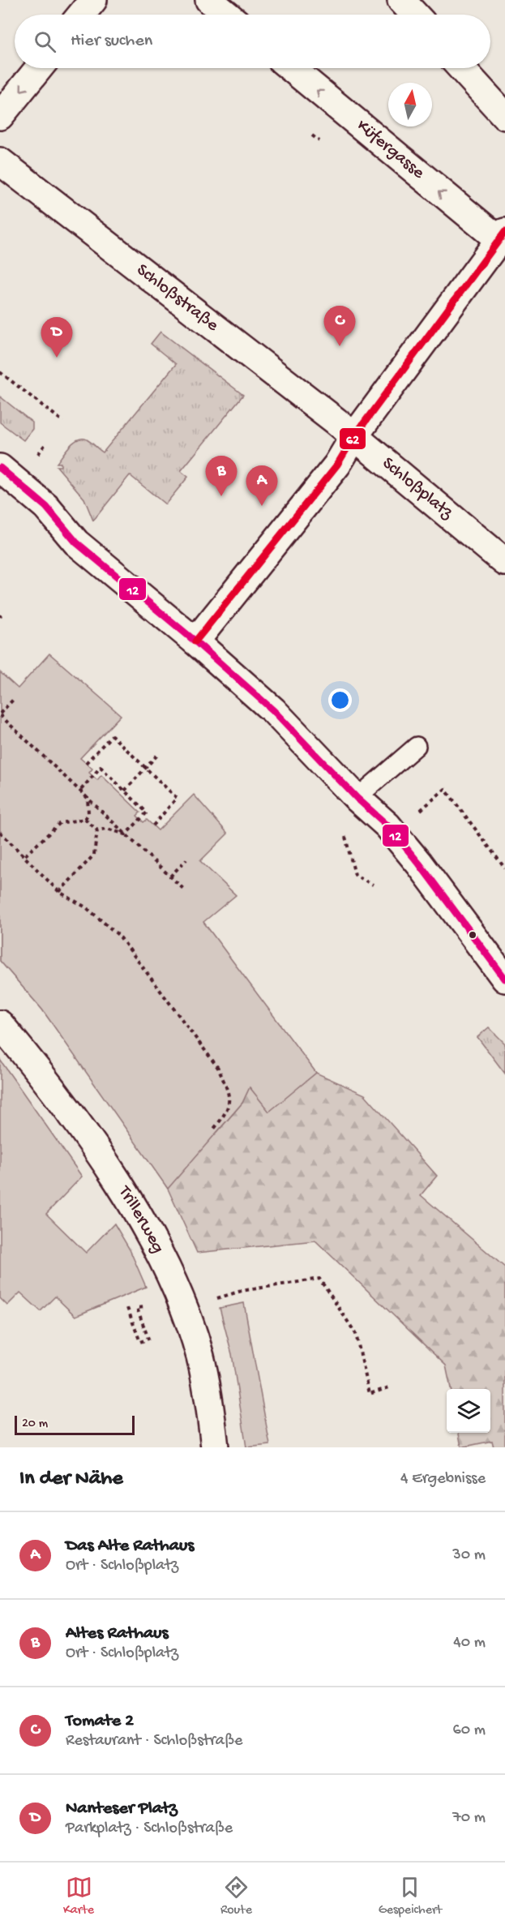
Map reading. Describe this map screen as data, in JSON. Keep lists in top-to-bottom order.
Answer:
{
  "streets": {
    "street": [
      "Küfergasse",
      "Schloßstraße",
      "Schloßplatz",
      "Trillerweg"
    ]
  },
  "crossings": [
    ["Schloßstraße", "Schloßplatz"]
  ],
  "lines": ["transit line 62", "transit line 12"],
  "scale_bar": "20 m",
  "north": "top",
  "page": {
    "search": "Hier suchen",
    "pins": [
      "C",
      "D",
      "B",
      "A"
    ],
    "scale": "20 m",
    "heading": ["In der Nähe", "4 Ergebnisse"],
    "list": [
      {
        "mark": "A",
        "name": "Das Alte Rathaus",
        "note": "Ort · Schloßplatz",
        "value": "30 m"
      },
      {
        "mark": "B",
        "name": "Altes Rathaus",
        "note": "Ort · Schloßplatz",
        "value": "40 m"
      },
      {
        "mark": "C",
        "name": "Tomate 2",
        "note": "Restaurant · Schloßstraße",
        "value": "60 m"
      },
      {
        "mark": "D",
        "name": "Nanteser Platz",
        "note": "Parkplatz · Schloßstraße",
        "value": "70 m"
      }
    ],
    "nav": ["Karte", "Route", "Gespeichert"]
  }
}
